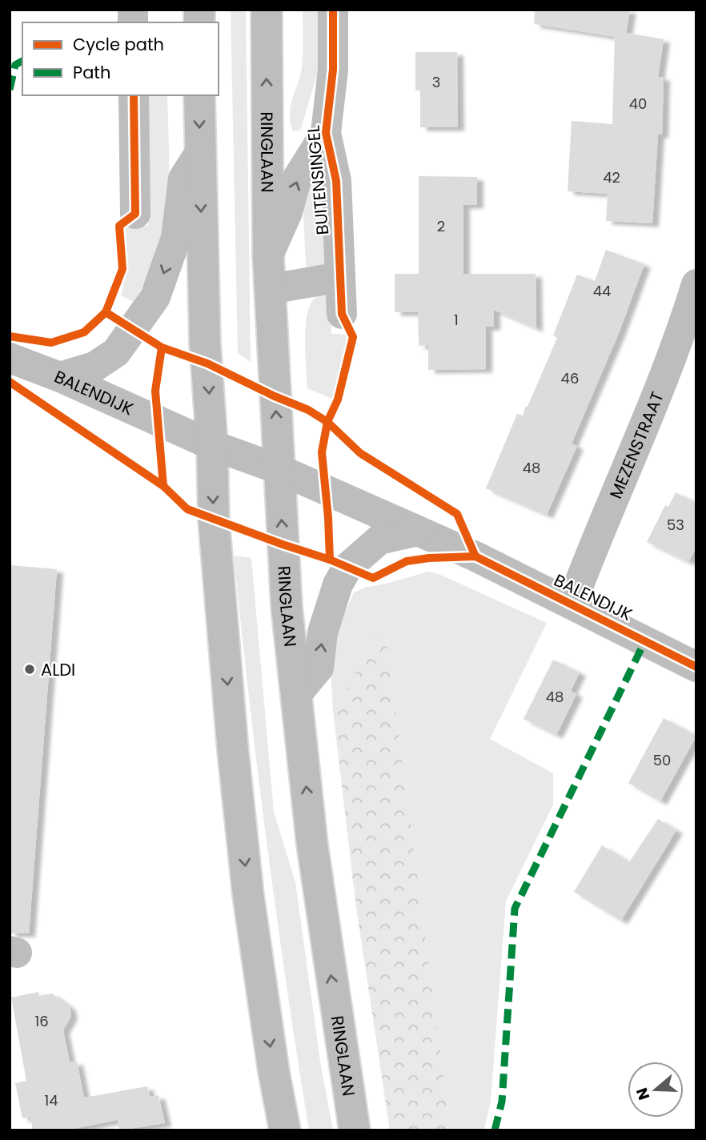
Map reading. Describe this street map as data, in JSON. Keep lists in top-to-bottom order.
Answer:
{
  "streets": {
    "main road": [
      "RINGLAAN",
      "BUITENSINGEL",
      "BALENDIJK",
      "MEZENSTRAAT"
    ]
  },
  "crossings": [
    ["RINGLAAN", "BUITENSINGEL"],
    ["RINGLAAN", "BALENDIJK"],
    ["BALENDIJK", "MEZENSTRAAT"]
  ],
  "places": ["ALDI"],
  "house_numbers": [
    "3",
    "40",
    "42",
    "2",
    "44",
    "1",
    "46",
    "48",
    "53",
    "48",
    "50",
    "16",
    "14"
  ],
  "legend": ["Cycle path", "Path"],
  "north": "left"
}
